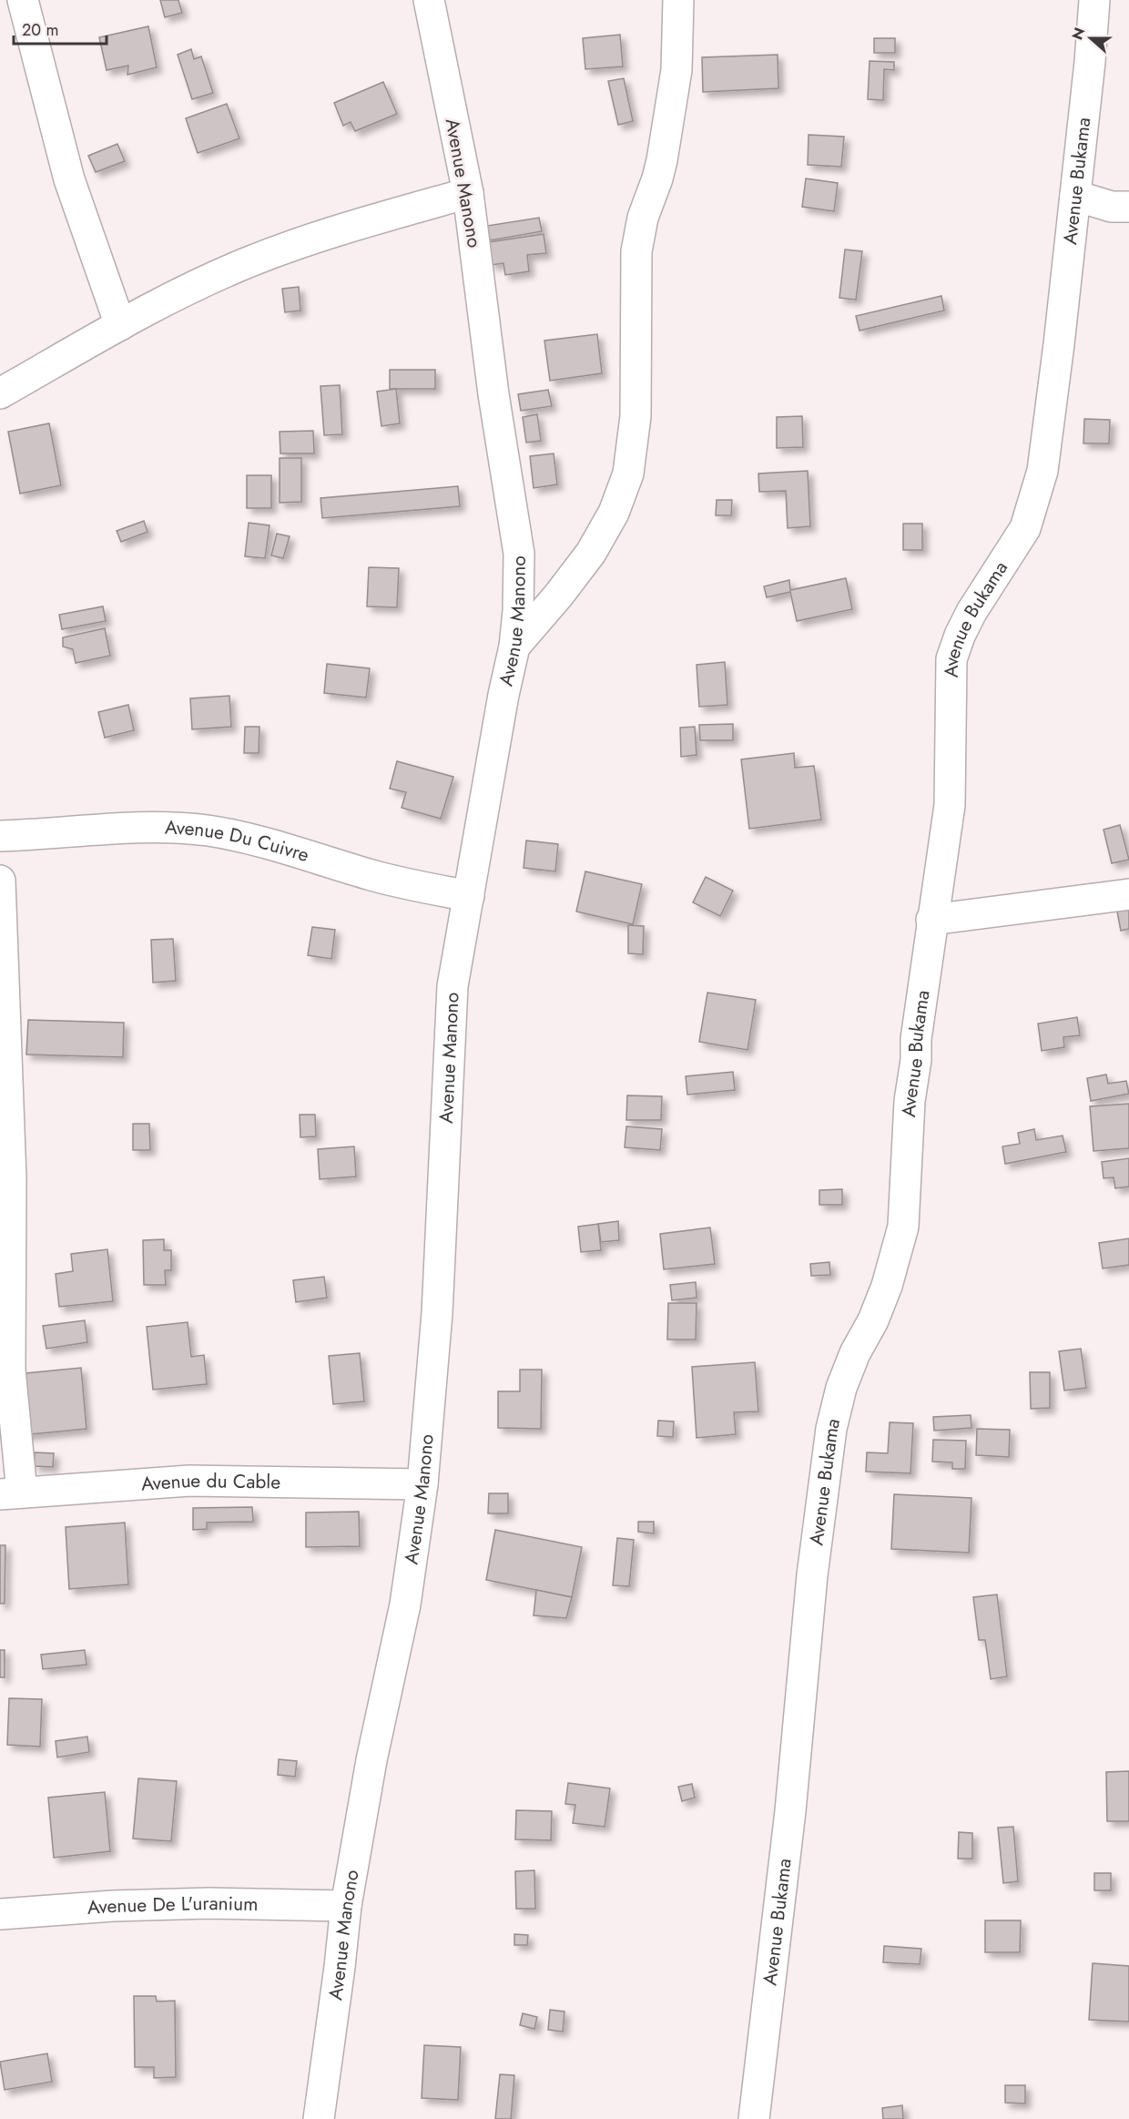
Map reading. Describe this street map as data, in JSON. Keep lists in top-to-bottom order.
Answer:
{
  "streets": {
    "street": [
      "Avenue Bukama",
      "Avenue Manono",
      "Avenue Du Cuivre",
      "Avenue du Cable",
      "Avenue De L'uranium"
    ]
  },
  "crossings": [
    ["Avenue Manono", "Avenue Du Cuivre"],
    ["Avenue Manono", "Avenue du Cable"],
    ["Avenue Manono", "Avenue De L'uranium"]
  ],
  "scale_bar": "20 m",
  "north": "left"
}
